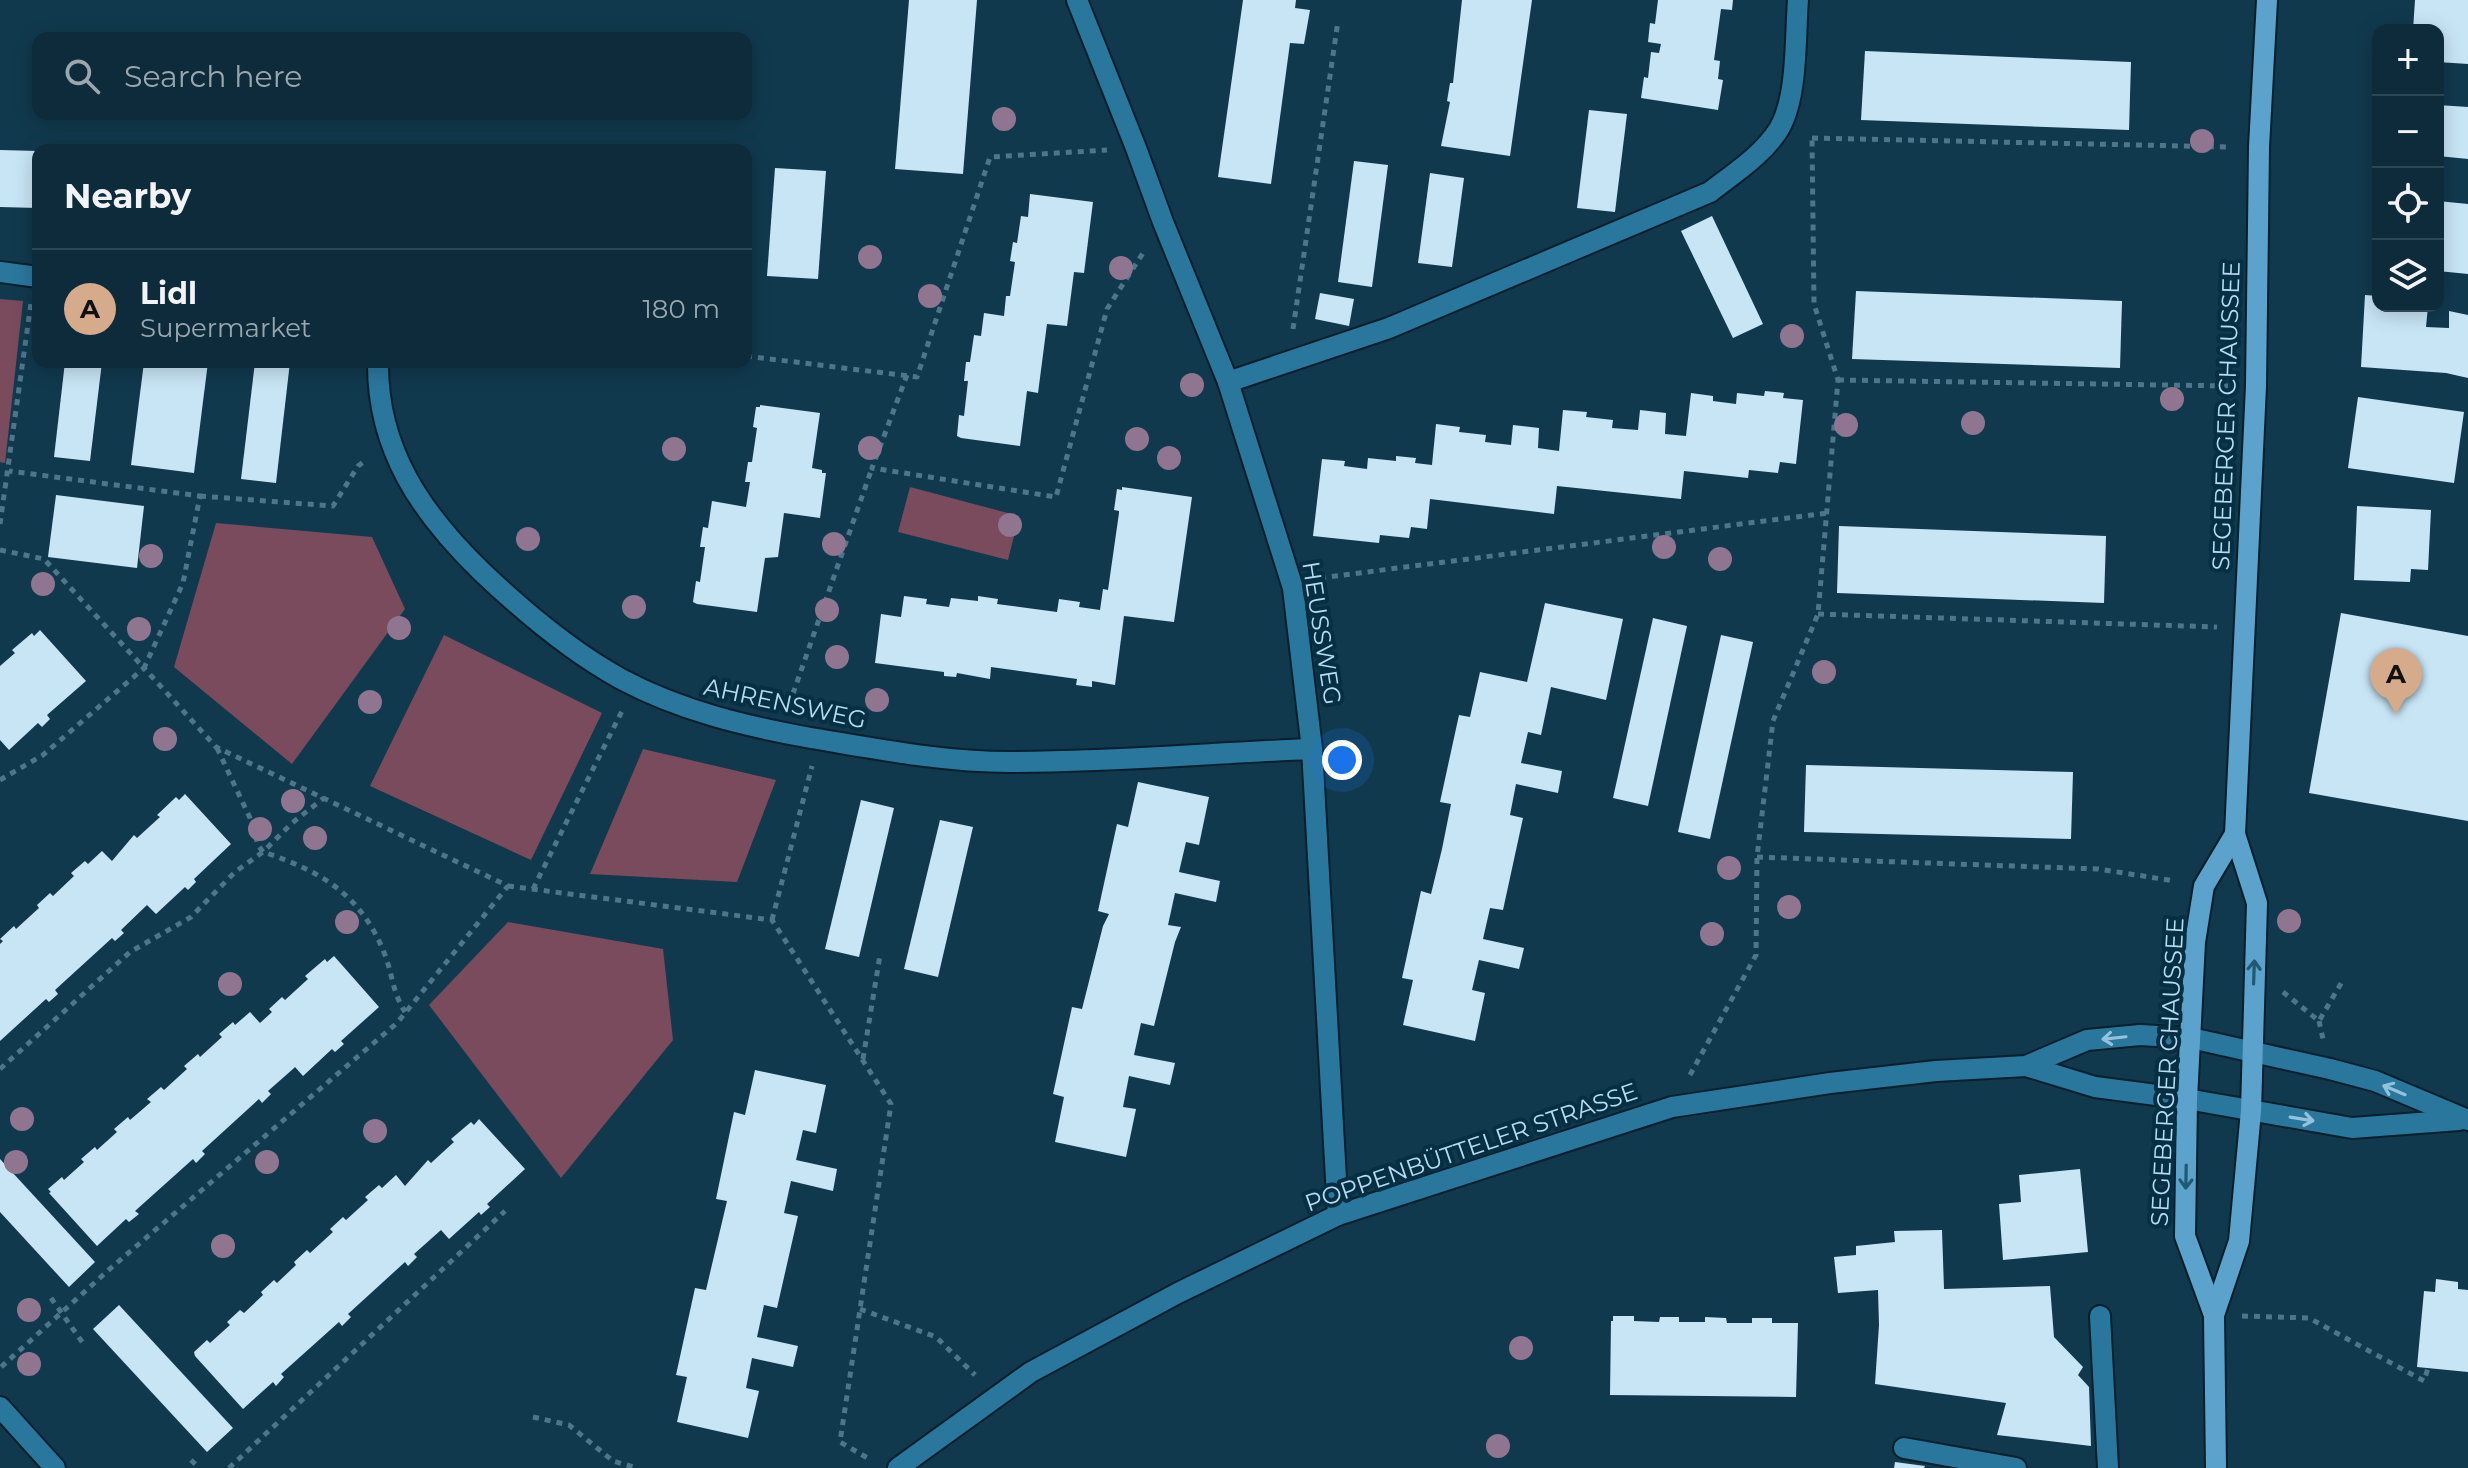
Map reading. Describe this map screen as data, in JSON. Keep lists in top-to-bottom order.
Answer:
{
  "streets": {
    "main road": ["SEGEBERGER CHAUSSEE"],
    "street": ["HEUSSWEG", "AHRENSWEG", "POPPENBÜTTELER STRASSE"]
  },
  "crossings": [
    ["SEGEBERGER CHAUSSEE", "POPPENBÜTTELER STRASSE"],
    ["HEUSSWEG", "AHRENSWEG"],
    ["HEUSSWEG", "POPPENBÜTTELER STRASSE"]
  ],
  "page": {
    "map_buttons": ["+", "−"],
    "search": "Search here",
    "heading": "Nearby",
    "list": [
      {
        "mark": "A",
        "name": "Lidl",
        "note": "Supermarket",
        "value": "180 m"
      }
    ],
    "pins": "A"
  }
}
